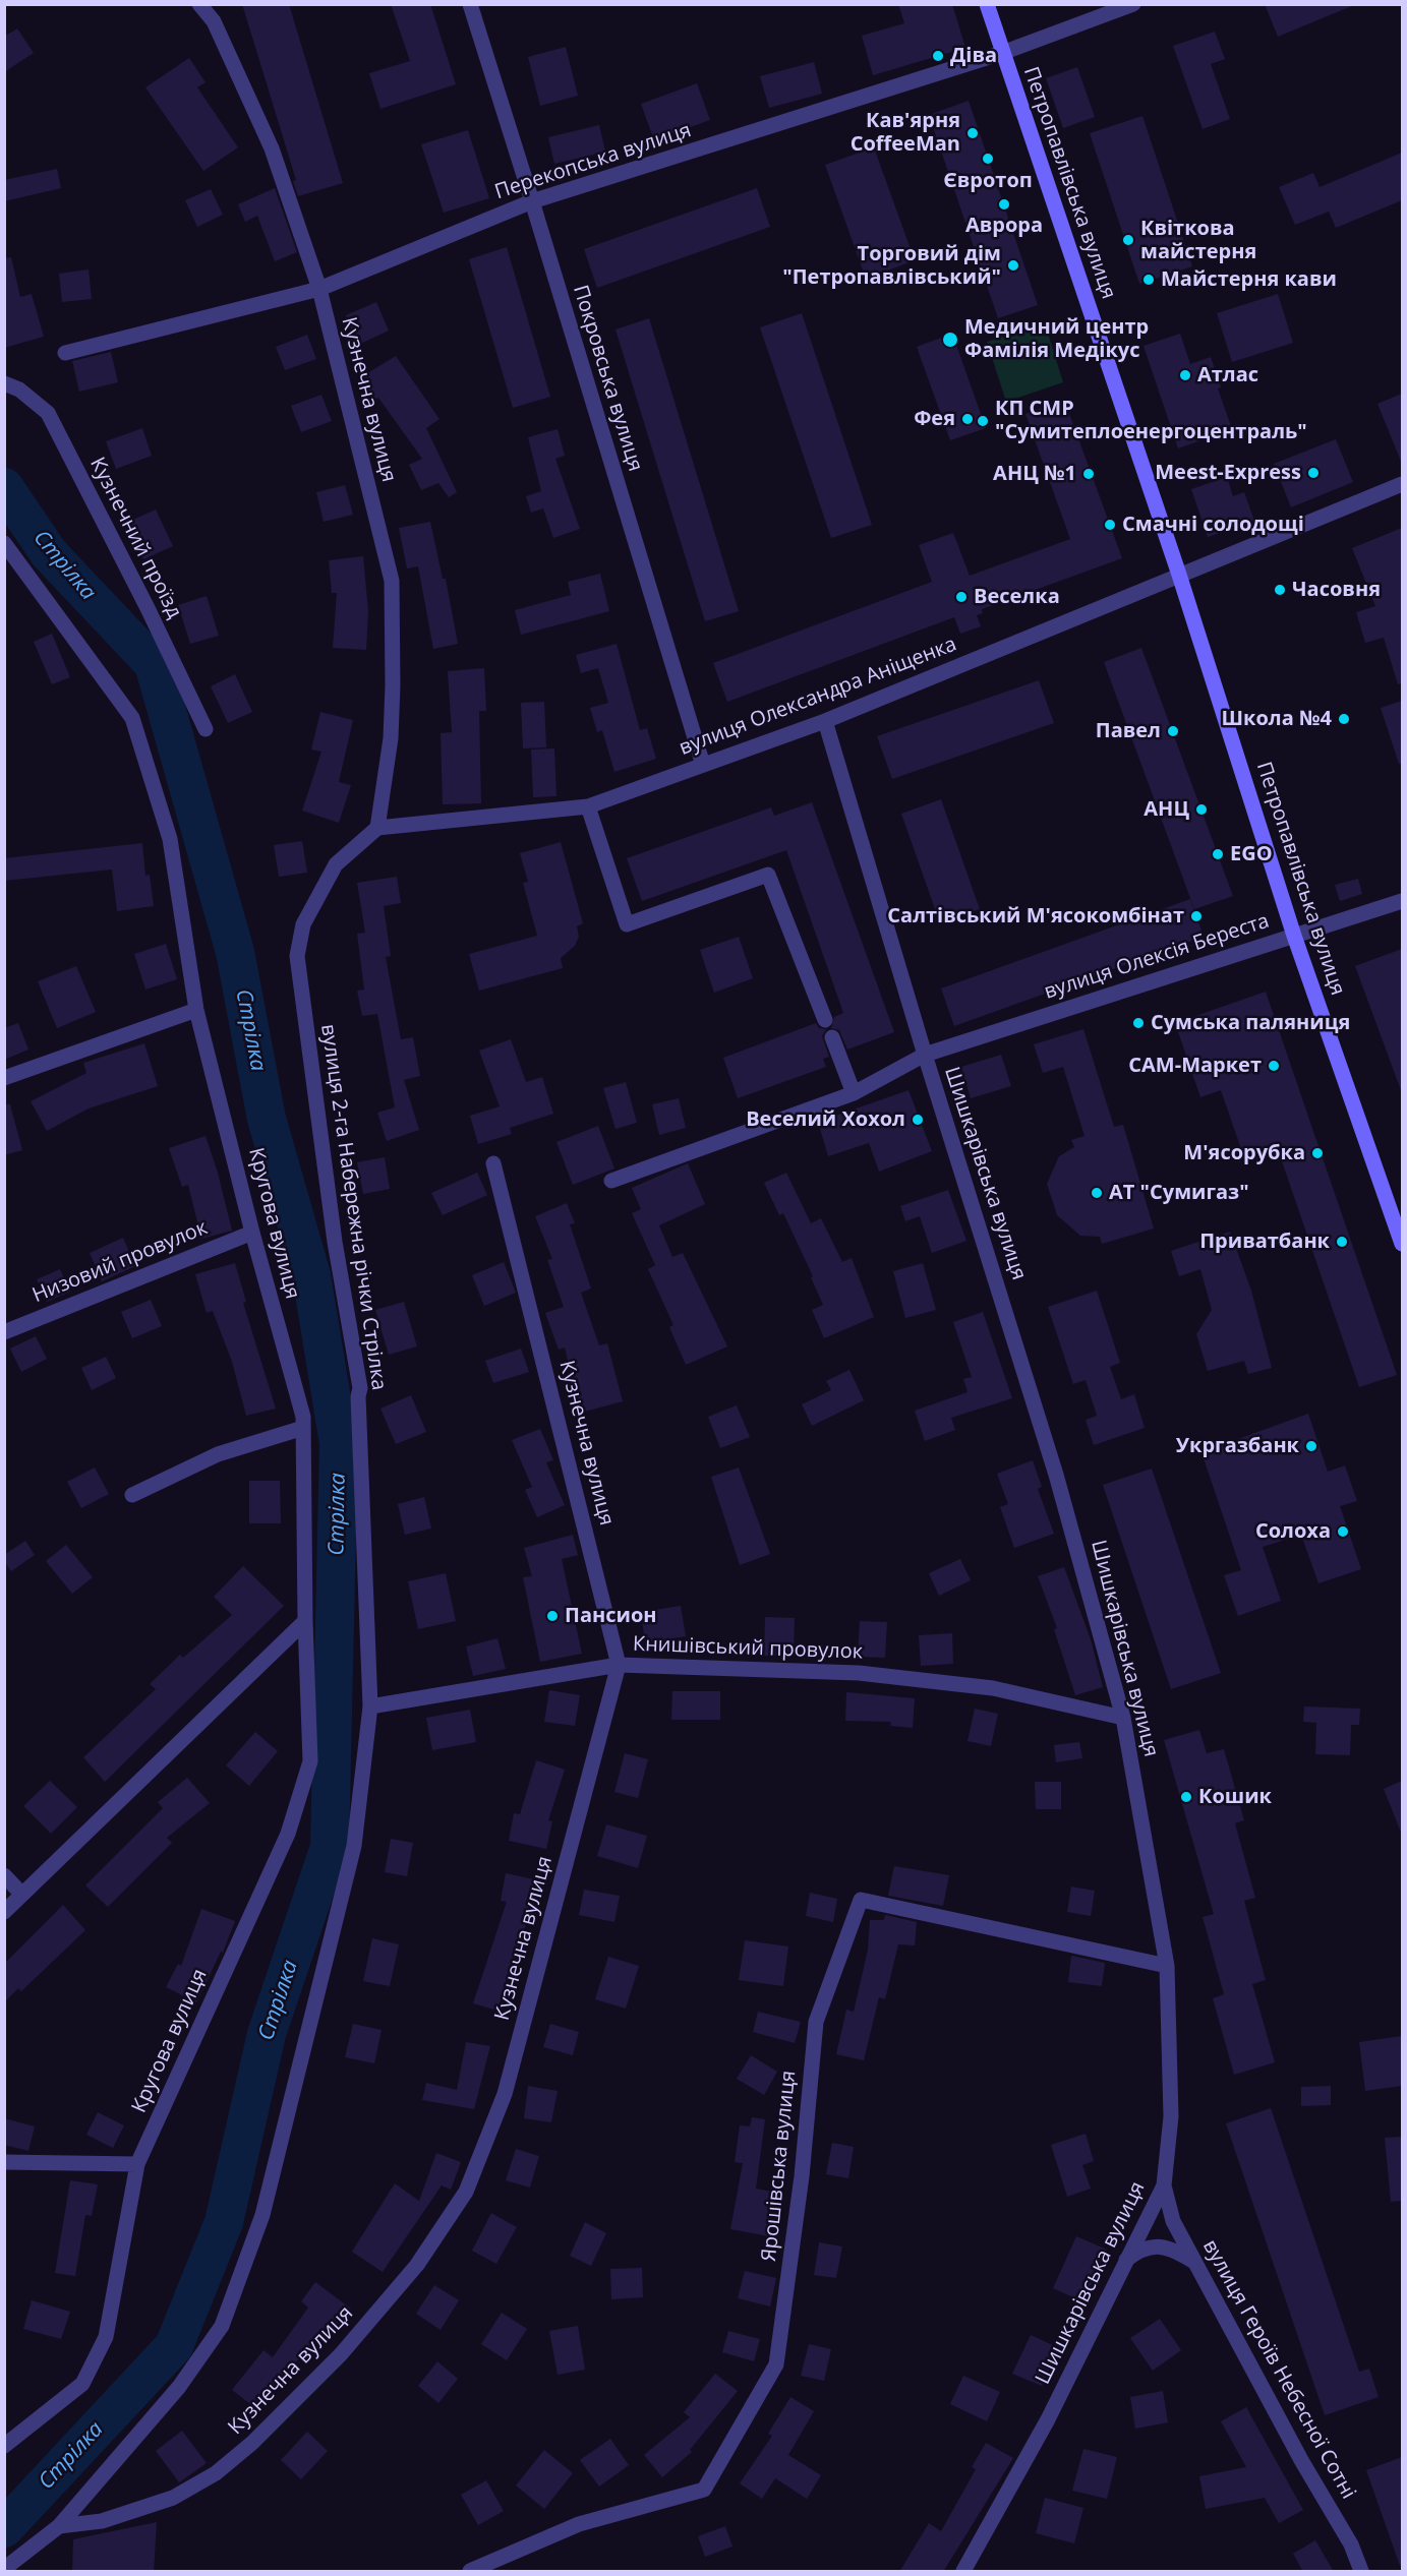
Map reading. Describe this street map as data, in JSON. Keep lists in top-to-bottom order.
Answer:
{
  "streets": {
    "main road": ["Петропавлівська вулиця"],
    "street": [
      "Перекопська вулиця",
      "Покровська вулиця",
      "Кузнечна вулиця",
      "Кузнечний проїзд",
      "вулиця Олександра Аніщенка",
      "вулиця Олексія Береста",
      "Шишкарівська вулиця",
      "вулиця 2-га Набережна річки Стрілка",
      "Кругова вулиця",
      "Низовий провулок",
      "Книшівський провулок",
      "Ярошівська вулиця",
      "вулиця Героїв Небесної Сотні"
    ]
  },
  "crossings": [
    ["Перекопська вулиця", "Петропавлівська вулиця"],
    ["Перекопська вулиця", "Покровська вулиця"],
    ["Перекопська вулиця", "Кузнечна вулиця"],
    ["Петропавлівська вулиця", "вулиця Олександра Аніщенка"],
    ["Петропавлівська вулиця", "вулиця Олексія Береста"],
    ["Покровська вулиця", "вулиця Олександра Аніщенка"],
    ["Кузнечна вулиця", "вулиця Олександра Аніщенка"],
    ["Кузнечна вулиця", "вулиця 2-га Набережна річки Стрілка"],
    ["Кузнечна вулиця", "Книшівський провулок"],
    ["вулиця Олександра Аніщенка", "Шишкарівська вулиця"],
    ["вулиця Олександра Аніщенка", "вулиця 2-га Набережна річки Стрілка"],
    ["вулиця Олексія Береста", "Шишкарівська вулиця"],
    ["Шишкарівська вулиця", "Книшівський провулок"],
    ["Шишкарівська вулиця", "Ярошівська вулиця"],
    ["Шишкарівська вулиця", "вулиця Героїв Небесної Сотні"],
    ["вулиця 2-га Набережна річки Стрілка", "Книшівський провулок"],
    ["Кругова вулиця", "Низовий провулок"]
  ],
  "water": ["Стрілка"],
  "places": [
    "Діва",
    "Кав'ярня CoffeeMan",
    "Євротоп",
    "Аврора",
    "Квіткова майстерня",
    "Торговий дім \"Петропавлівський\"",
    "Майстерня кави",
    "Медичний центр Фамілія Медікус",
    "Атлас",
    "Фея",
    "КП СМР \"Сумитеплоенергоцентраль\"",
    "Meest-Express",
    "АНЦ №1",
    "Смачні солодощі",
    "Часовня",
    "Веселка",
    "Школа №4",
    "Павел",
    "АНЦ",
    "EGO",
    "Салтівський М'ясокомбінат",
    "Сумська паляниця",
    "САМ-Маркет",
    "Веселий Хохол",
    "М'ясорубка",
    "АТ \"Сумигаз\"",
    "Приватбанк",
    "Укргазбанк",
    "Солоха",
    "Пансион",
    "Кошик"
  ]
}
